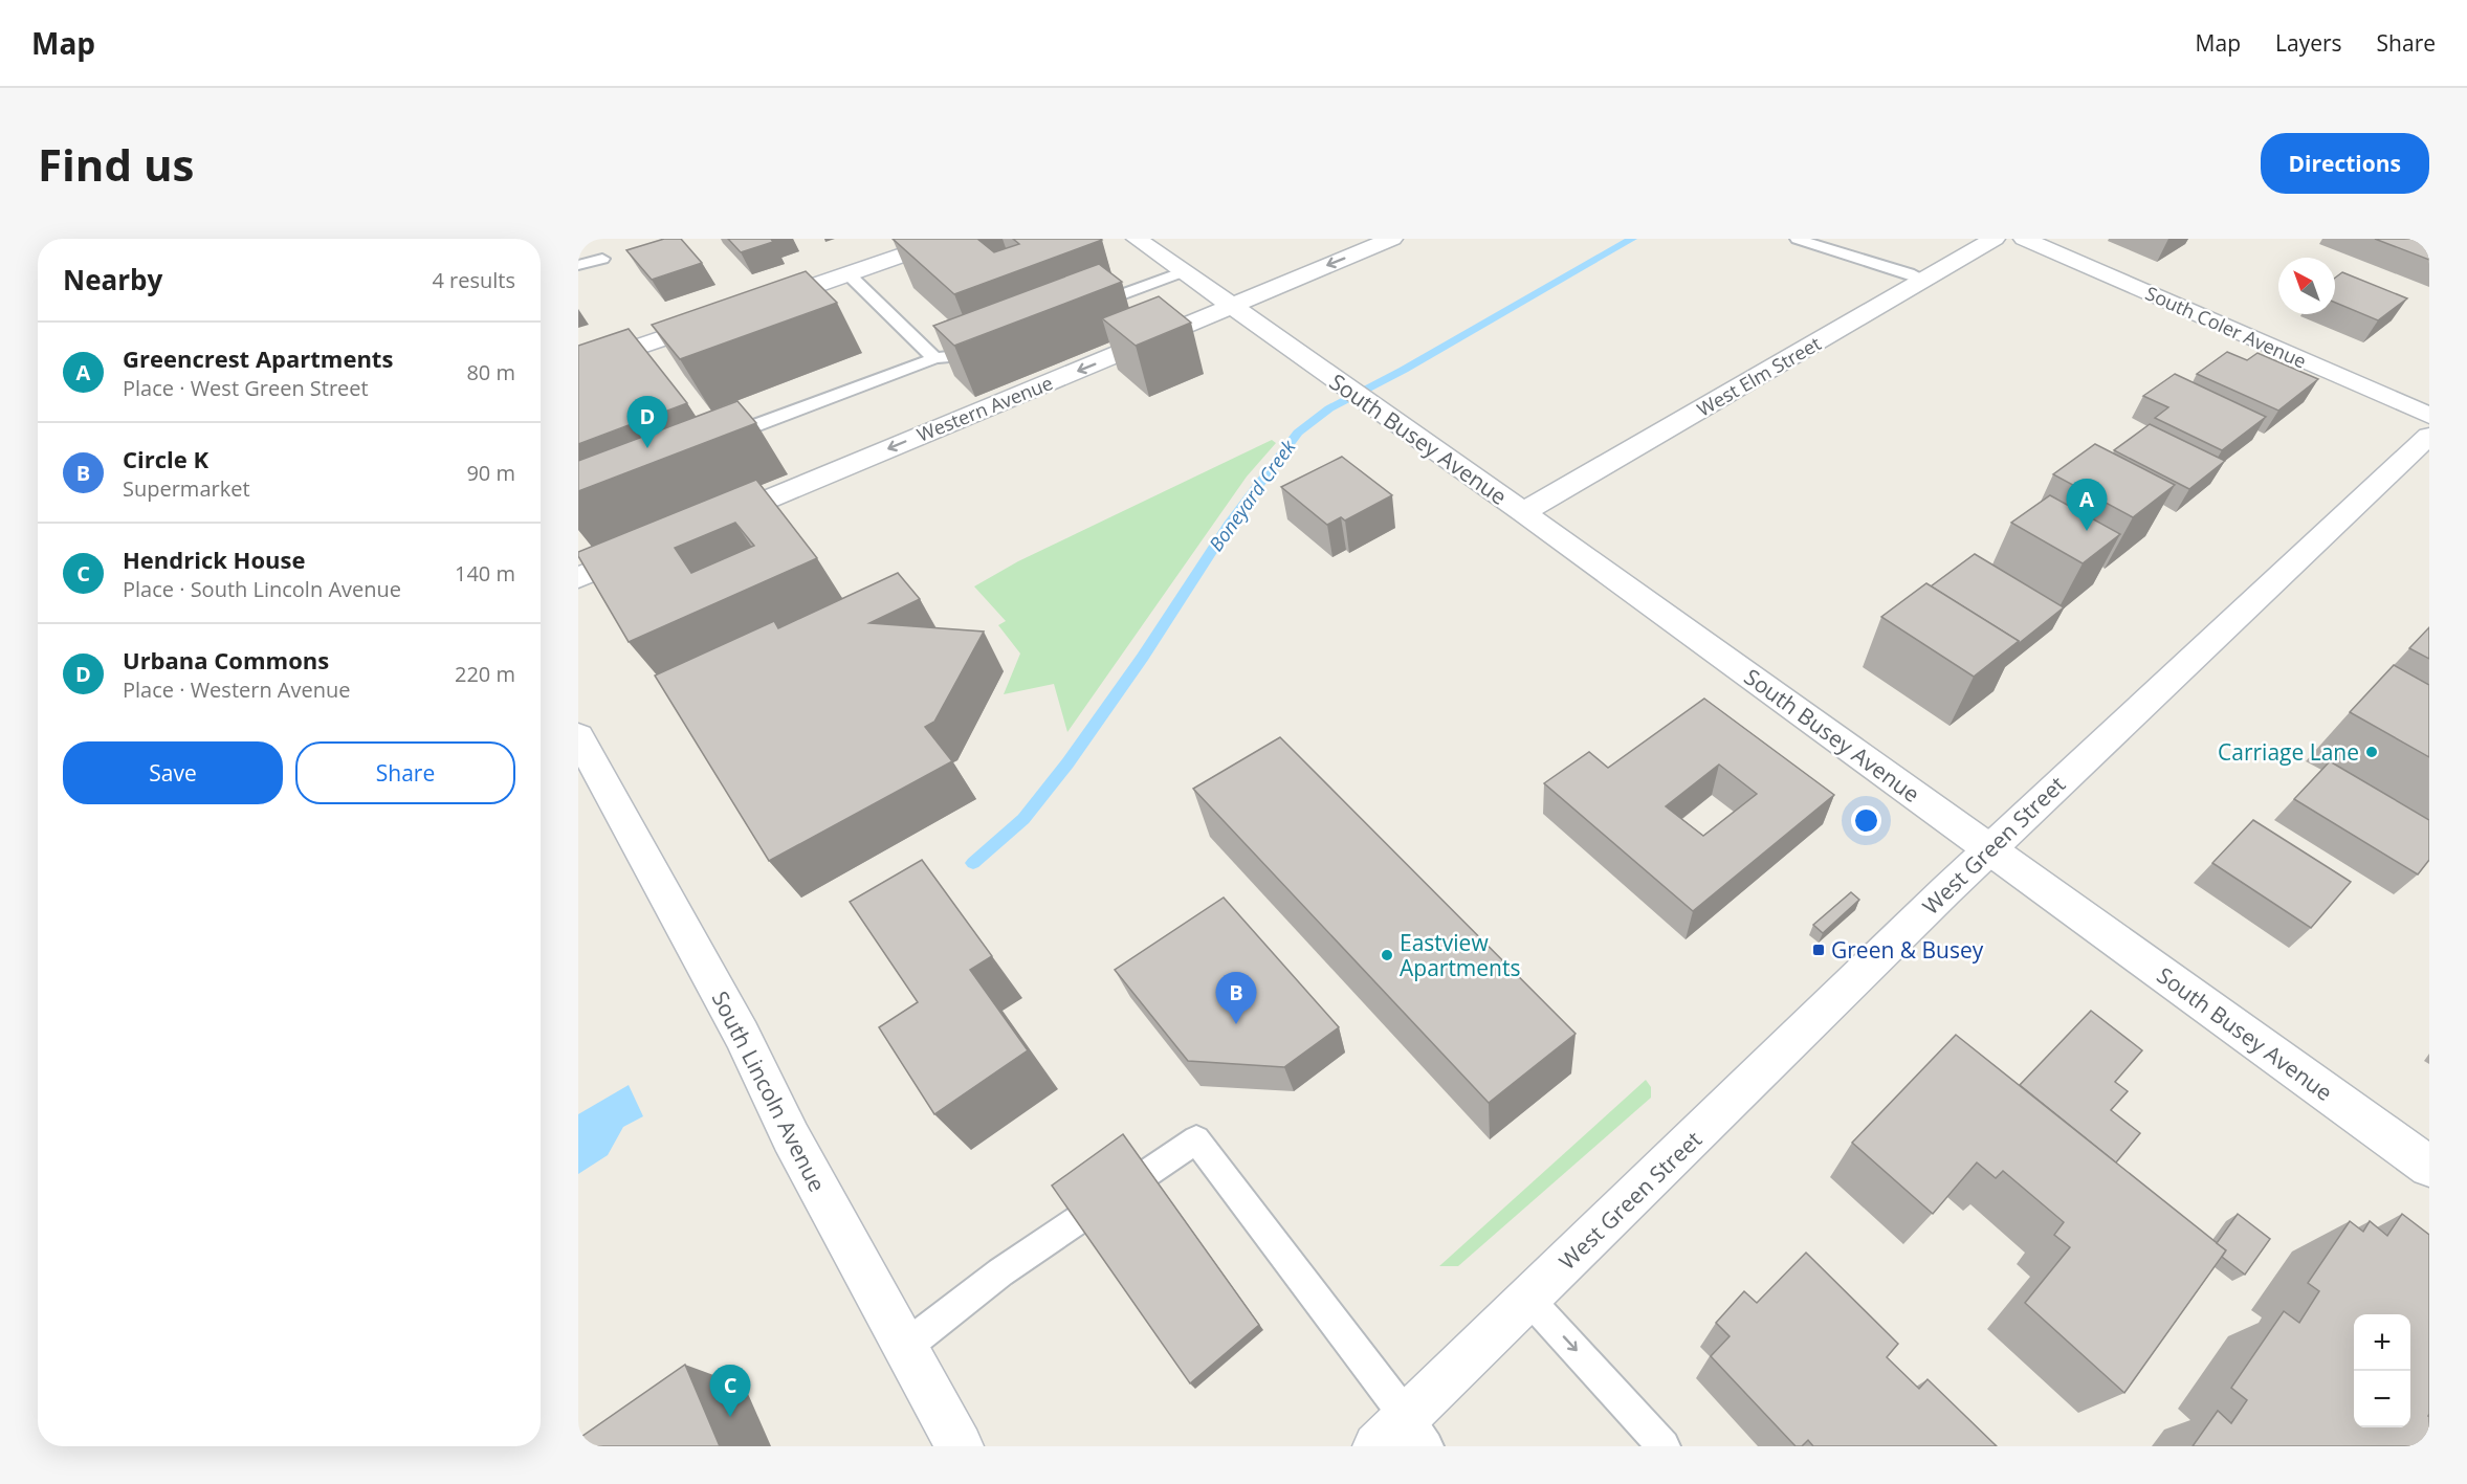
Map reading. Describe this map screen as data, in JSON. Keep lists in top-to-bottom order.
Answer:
{
  "streets": {
    "street": [
      "South Coler Avenue",
      "West Elm Street",
      "Western Avenue",
      "South Busey Avenue",
      "West Green Street",
      "South Lincoln Avenue"
    ]
  },
  "crossings": [
    ["West Elm Street", "South Busey Avenue"],
    ["Western Avenue", "South Busey Avenue"],
    ["South Busey Avenue", "West Green Street"]
  ],
  "water": ["Boneyard Creek"],
  "places": {
    "other": ["Carriage Lane", "Eastview Apartments"],
    "transit": ["Green & Busey"]
  },
  "north": "top left",
  "page": {
    "header": "Map",
    "nav": ["Map", "Layers", "Share"],
    "buttons": [
      "Directions",
      ["Save", "Share"]
    ],
    "title": "Find us",
    "heading": ["Nearby", "4 results"],
    "list": [
      {
        "mark": "A",
        "name": "Greencrest Apartments",
        "note": "Place · West Green Street",
        "value": "80 m"
      },
      {
        "mark": "B",
        "name": "Circle K",
        "note": "Supermarket",
        "value": "90 m"
      },
      {
        "mark": "C",
        "name": "Hendrick House",
        "note": "Place · South Lincoln Avenue",
        "value": "140 m"
      },
      {
        "mark": "D",
        "name": "Urbana Commons",
        "note": "Place · Western Avenue",
        "value": "220 m"
      }
    ],
    "pins": [
      "D",
      "A",
      "B",
      "C"
    ],
    "map_buttons": ["+", "−"]
  }
}
